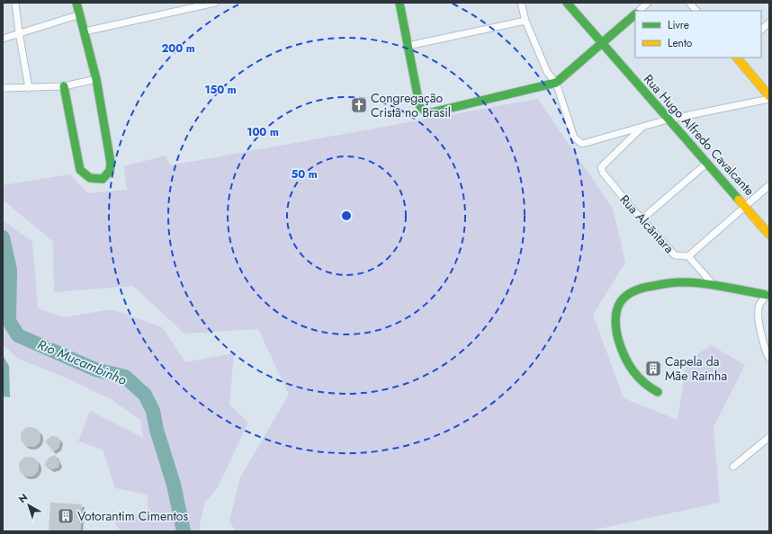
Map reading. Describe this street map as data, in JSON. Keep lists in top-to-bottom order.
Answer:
{
  "streets": {
    "street": ["Rua Hugo Alfredo Cavalcante", "Rua Alcãntara"]
  },
  "water": ["Rio Mucambinho"],
  "places": {
    "church": ["Congregação Cristã no Brasil"],
    "building": ["Capela da Mãe Rainha", "Votorantim Cimentos"]
  },
  "legend": ["Livre", "Lento"],
  "north": "top left",
  "rings": [
    "200 m",
    "150 m",
    "100 m",
    "50 m"
  ]
}
